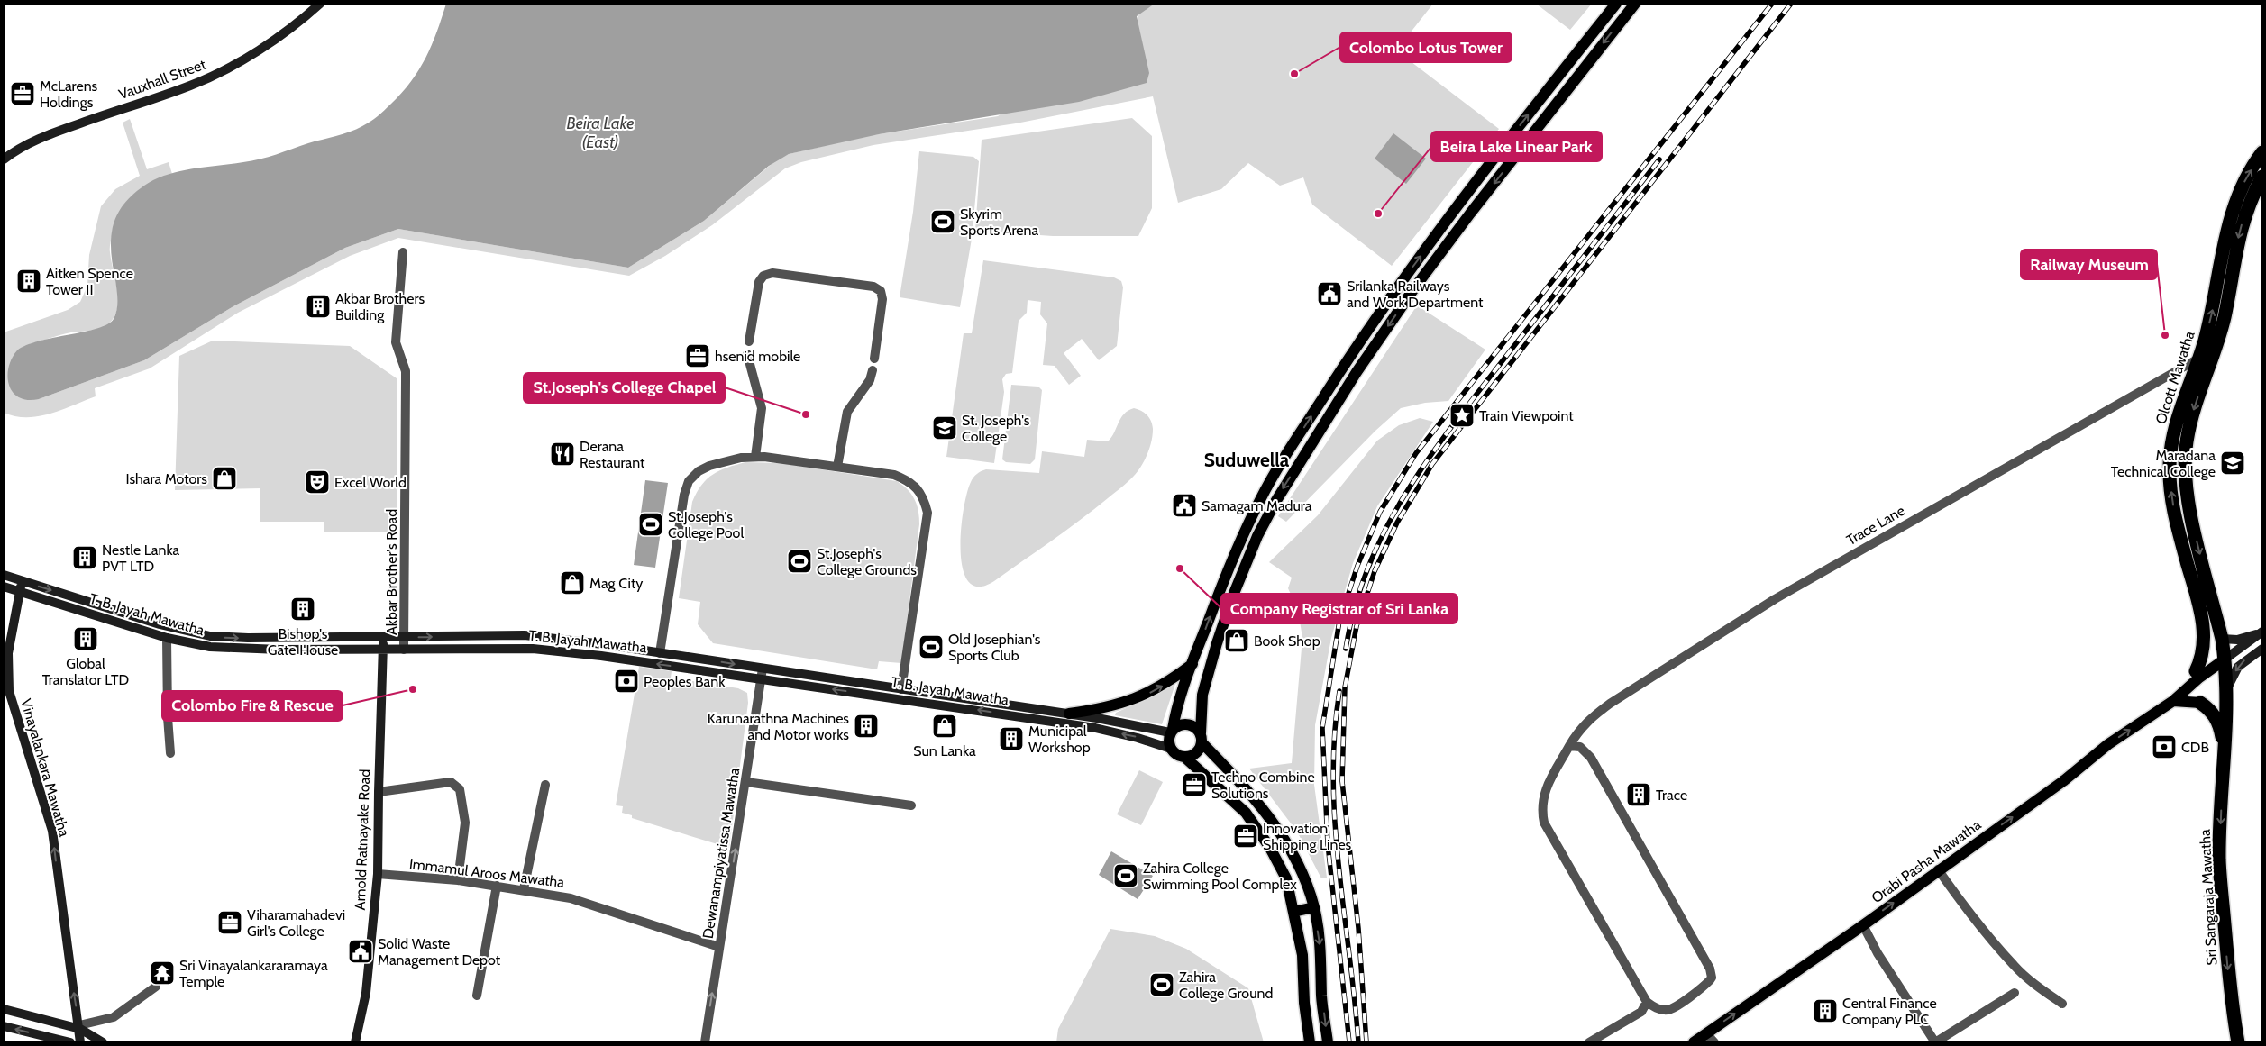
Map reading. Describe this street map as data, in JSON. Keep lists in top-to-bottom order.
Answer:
{
  "streets": {
    "highway": ["Olcott Mawatha", "Sri Sangaraja Mawatha"],
    "main road": [
      "Vauxhall Street",
      "T. B. Jayah Mawatha",
      "Vinayalankara Mawatha",
      "Arnold Ratnayake Road",
      "Orabi Pasha Mawatha"
    ],
    "street": [
      "Trace Lane",
      "Akbar Brother's Road",
      "Dewanampiyatissa Mawatha",
      "Immamul Aroos Mawatha"
    ]
  },
  "crossings": [
    ["Olcott Mawatha", "Trace Lane"],
    ["Olcott Mawatha", "Orabi Pasha Mawatha"],
    ["Olcott Mawatha", "Sri Sangaraja Mawatha"],
    ["Akbar Brother's Road", "T. B. Jayah Mawatha"],
    ["T. B. Jayah Mawatha", "Vinayalankara Mawatha"],
    ["T. B. Jayah Mawatha", "Arnold Ratnayake Road"],
    ["T. B. Jayah Mawatha", "Dewanampiyatissa Mawatha"],
    ["Arnold Ratnayake Road", "Immamul Aroos Mawatha"],
    ["Dewanampiyatissa Mawatha", "Immamul Aroos Mawatha"],
    ["Orabi Pasha Mawatha", "Sri Sangaraja Mawatha"]
  ],
  "one_way": [
    "Vinayalankara Mawatha",
    "Dewanampiyatissa Mawatha",
    "Orabi Pasha Mawatha",
    "Sri Sangaraja Mawatha"
  ],
  "districts": ["Suduwella"],
  "water": ["Beira Lake (East)"],
  "places": {
    "other": [
      "Colombo Lotus Tower",
      "Beira Lake Linear Park",
      "Railway Museum",
      "St.Joseph's College Chapel",
      "Company Registrar of Sri Lanka",
      "Colombo Fire & Rescue"
    ],
    "office": [
      "McLarens Holdings",
      "hsenid mobile",
      "Techno Combine Solutions",
      "Innovation Shipping Lines",
      "Viharamahadevi Girl's College"
    ],
    "sports": [
      "Skyrim Sports Arena",
      "St.Joseph's College Pool",
      "St.Joseph's College Grounds",
      "Old Josephian's Sports Club",
      "Zahira College Swimming Pool Complex",
      "Zahira College Ground"
    ],
    "building": [
      "Aitken Spence Tower II",
      "Akbar Brothers Building",
      "Nestle Lanka PVT LTD",
      "Bishop's Gate House",
      "Global Translator LTD",
      "Karunarathna Machines and Motor works",
      "Municipal Workshop",
      "Trace",
      "Central Finance Company PLC"
    ],
    "public building": ["Srilanka Railways and Work Department", "Samagam Madura", "Solid Waste Management Depot"],
    "place": ["Train Viewpoint"],
    "school or university": ["St. Joseph's College", "Maradana Technical College"],
    "restaurant": ["Derana Restaurant"],
    "shop": [
      "Ishara Motors",
      "Mag City",
      "Book Shop",
      "Sun Lanka"
    ],
    "theatre": ["Excel World"],
    "bank": ["Peoples Bank", "CDB"],
    "temple": ["Sri Vinayalankararamaya Temple"]
  }
}
